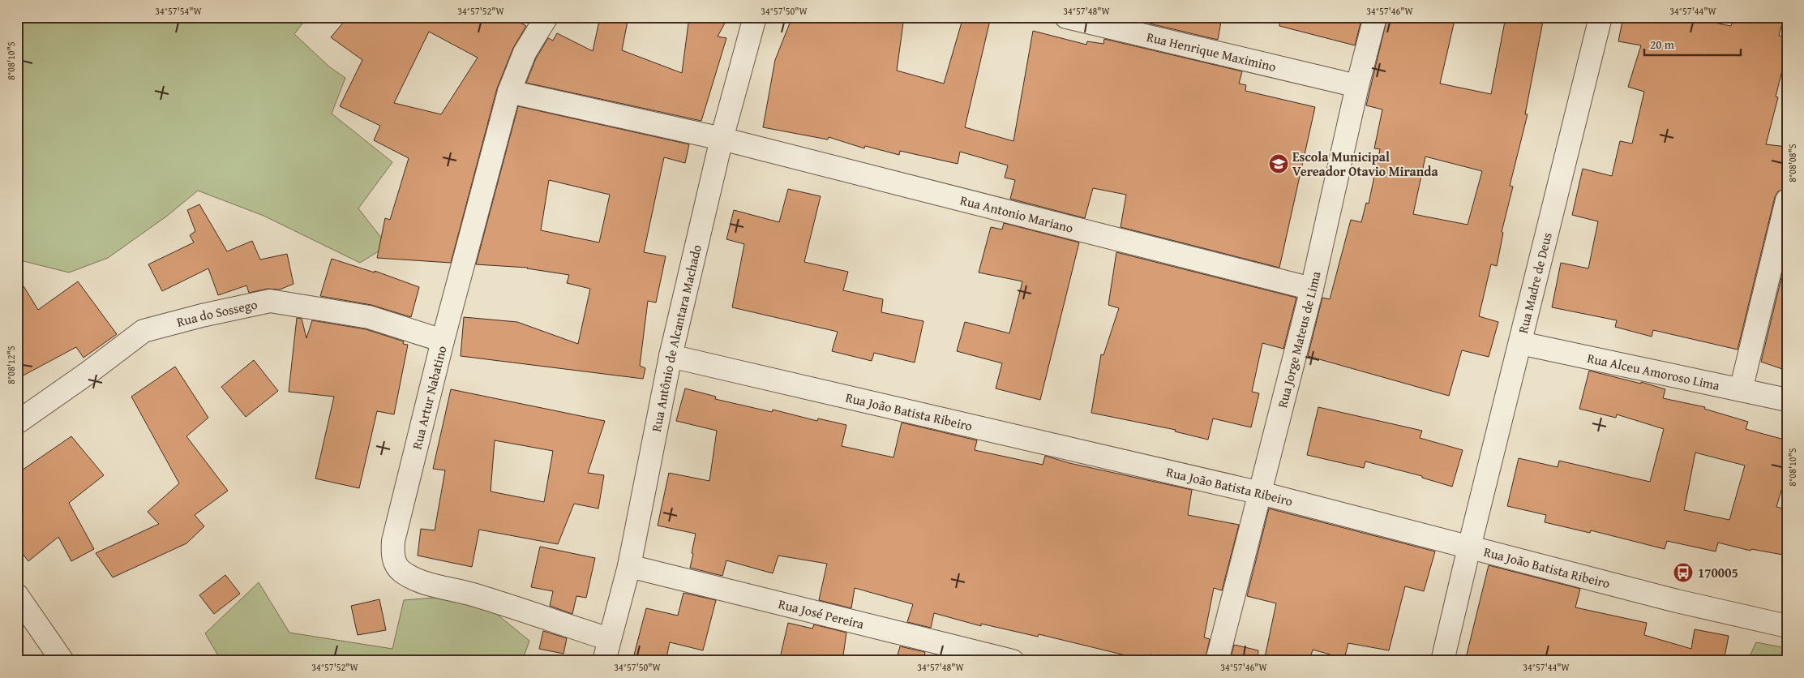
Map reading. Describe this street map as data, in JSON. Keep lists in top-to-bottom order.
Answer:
{
  "streets": {
    "street": [
      "Rua Henrique Maximino",
      "Rua Antonio Mariano",
      "Rua Madre de Deus",
      "Rua do Sossego",
      "Rua Antônio de Alcantara Machado",
      "Rua Jorge Mateus de Lima",
      "Rua Alceu Amoroso Lima",
      "Rua Artur Nabatino",
      "Rua João Batista Ribeiro",
      "Rua José Pereira"
    ]
  },
  "crossings": [
    ["Rua Henrique Maximino", "Rua Jorge Mateus de Lima"],
    ["Rua Antonio Mariano", "Rua Antônio de Alcantara Machado"],
    ["Rua Antonio Mariano", "Rua Jorge Mateus de Lima"],
    ["Rua Antonio Mariano", "Rua Artur Nabatino"],
    ["Rua Madre de Deus", "Rua Alceu Amoroso Lima"],
    ["Rua Madre de Deus", "Rua João Batista Ribeiro"],
    ["Rua do Sossego", "Rua Artur Nabatino"],
    ["Rua Antônio de Alcantara Machado", "Rua Artur Nabatino"],
    ["Rua Antônio de Alcantara Machado", "Rua João Batista Ribeiro"],
    ["Rua Antônio de Alcantara Machado", "Rua José Pereira"],
    ["Rua Jorge Mateus de Lima", "Rua João Batista Ribeiro"]
  ],
  "places": {
    "school or university": ["Escola Municipal Vereador Otavio Miranda"],
    "bus stop": ["170005"]
  },
  "scale_bar": "20 m",
  "coordinates": [
    "34°57'54\"W",
    "34°57'52\"W",
    "34°57'50\"W",
    "34°57'48\"W",
    "34°57'46\"W",
    "34°57'44\"W",
    "8°08'10\"S",
    "8°08'08\"S",
    "8°08'12\"S"
  ]
}
